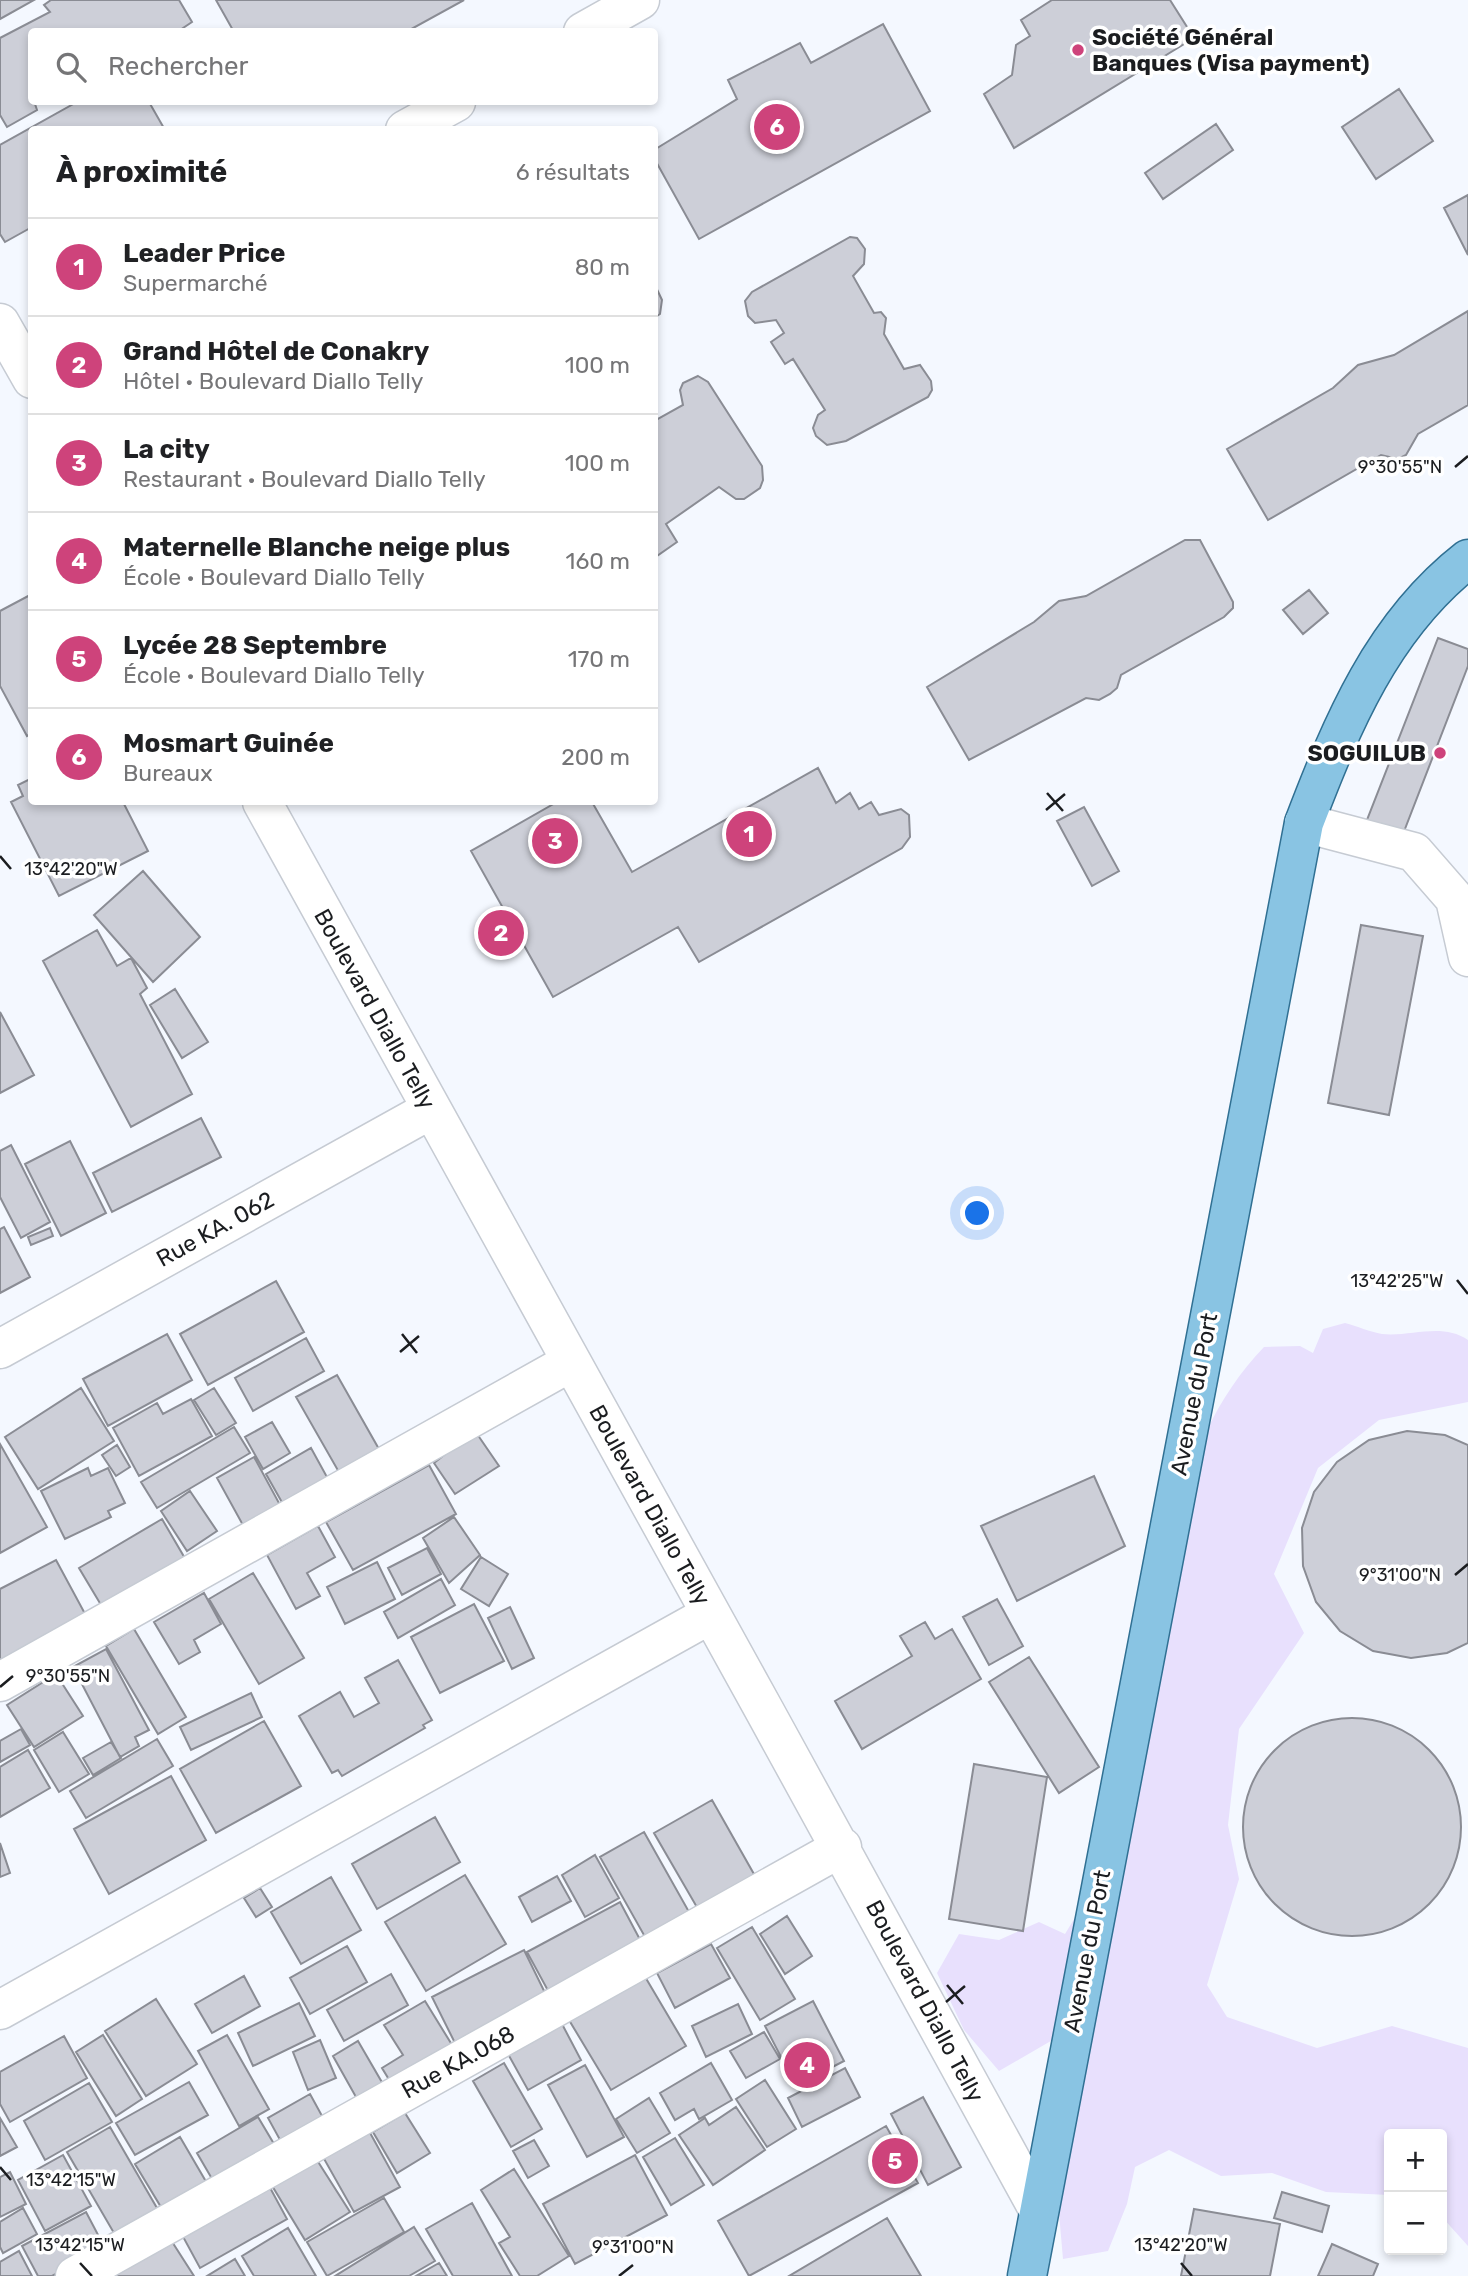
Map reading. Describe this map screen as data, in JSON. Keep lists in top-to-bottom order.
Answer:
{
  "streets": {
    "main road": ["Avenue du Port"],
    "street": ["Boulevard Diallo Telly", "Rue KA. 062", "Rue KA.068"]
  },
  "crossings": [
    ["Boulevard Diallo Telly", "Rue KA. 062"],
    ["Boulevard Diallo Telly", "Avenue du Port"],
    ["Boulevard Diallo Telly", "Rue KA.068"]
  ],
  "places": ["Société Général Banques (Visa payment)", "SOGUILUB"],
  "page": {
    "search": "Rechercher",
    "pins": [
      "6",
      "1",
      "3",
      "2",
      "4",
      "5"
    ],
    "heading": ["À proximité", "6 résultats"],
    "list": [
      {
        "mark": "1",
        "name": "Leader Price",
        "note": "Supermarché",
        "value": "80 m"
      },
      {
        "mark": "2",
        "name": "Grand Hôtel de Conakry",
        "note": "Hôtel · Boulevard Diallo Telly",
        "value": "100 m"
      },
      {
        "mark": "3",
        "name": "La city",
        "note": "Restaurant · Boulevard Diallo Telly",
        "value": "100 m"
      },
      {
        "mark": "4",
        "name": "Maternelle Blanche neige plus",
        "note": "École · Boulevard Diallo Telly",
        "value": "160 m"
      },
      {
        "mark": "5",
        "name": "Lycée 28 Septembre",
        "note": "École · Boulevard Diallo Telly",
        "value": "170 m"
      },
      {
        "mark": "6",
        "name": "Mosmart Guinée",
        "note": "Bureaux",
        "value": "200 m"
      }
    ],
    "map_buttons": ["+", "−"]
  },
  "coordinates": [
    "9°30'55\"N",
    "13°42'20\"W",
    "13°42'25\"W",
    "9°31'00\"N",
    "13°42'15\"W"
  ]
}
